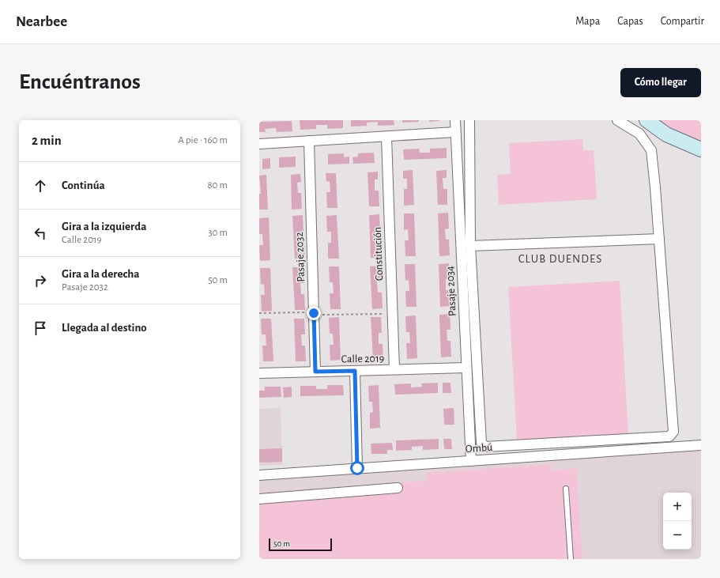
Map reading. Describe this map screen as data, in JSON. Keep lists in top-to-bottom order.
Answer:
{
  "streets": {
    "street": [
      "Constitución",
      "Pasaje 2032",
      "Pasaje 2034",
      "Calle 2019",
      "Ombú"
    ]
  },
  "crossings": [
    ["Constitución", "Calle 2019"],
    ["Pasaje 2032", "Calle 2019"],
    ["Pasaje 2034", "Calle 2019"],
    ["Pasaje 2034", "Ombú"]
  ],
  "districts": ["CLUB DUENDES"],
  "scale_bar": "50 m",
  "page": {
    "header": "Nearbee",
    "nav": ["Mapa", "Capas", "Compartir"],
    "buttons": "Cómo llegar",
    "title": "Encuéntranos",
    "heading": ["2 min", "A pie · 160 m"],
    "list": [
      ["Continúa", "80 m"],
      ["Gira a la izquierda", "Calle 2019", "30 m"],
      ["Gira a la derecha", "Pasaje 2032", "50 m"],
      "Llegada al destino"
    ],
    "map_buttons": ["+", "−"],
    "scale": "50 m"
  }
}
